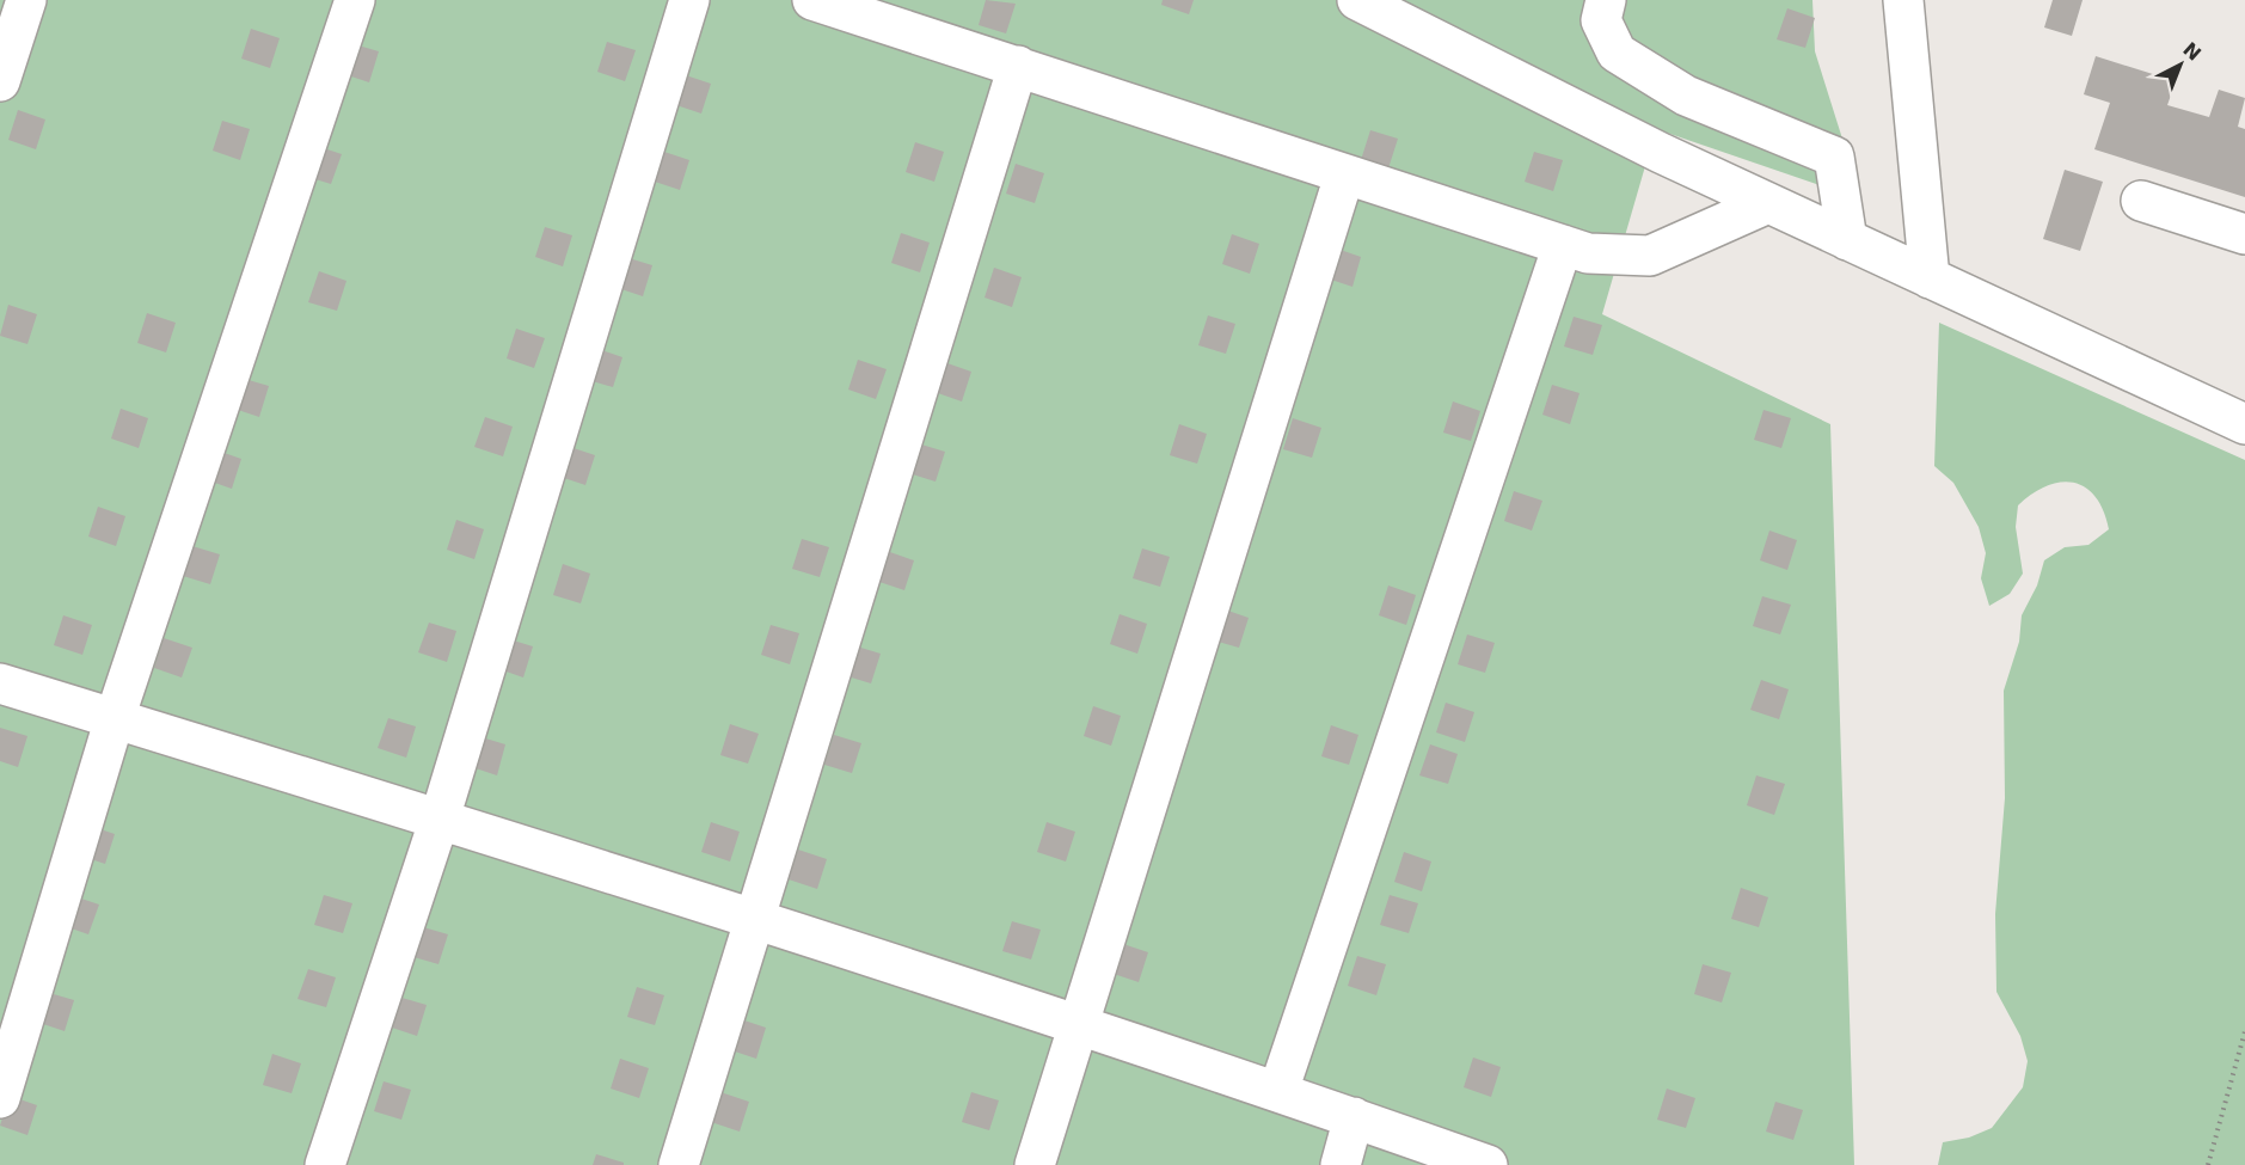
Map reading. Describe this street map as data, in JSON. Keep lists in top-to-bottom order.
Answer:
{
  "north": "top right"
}
